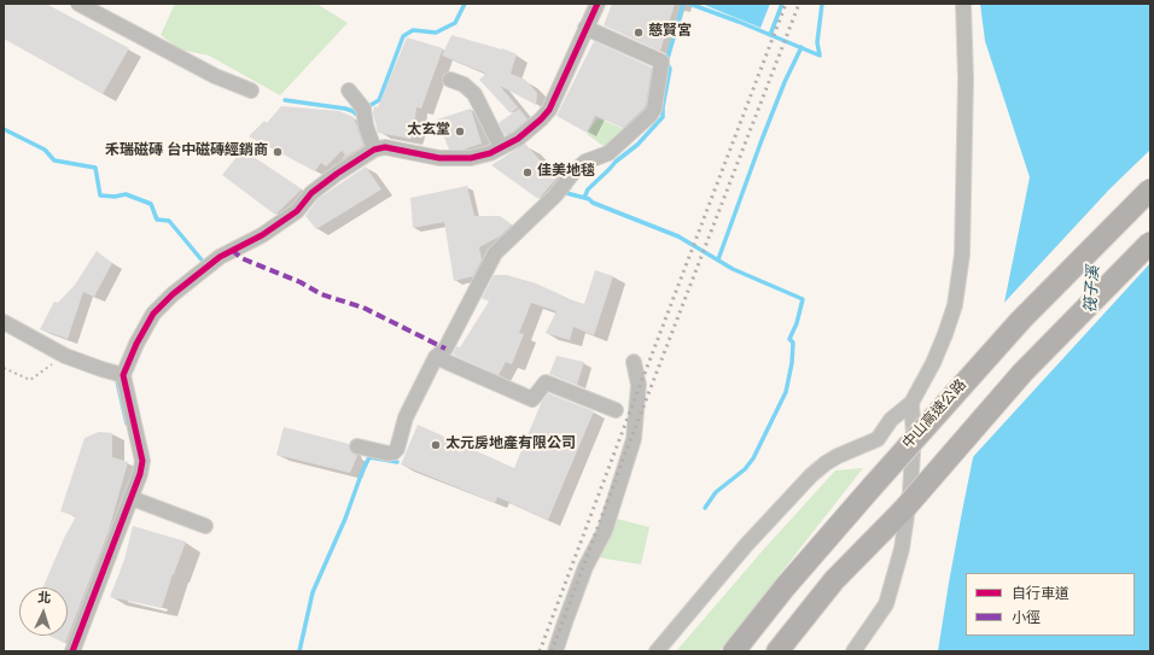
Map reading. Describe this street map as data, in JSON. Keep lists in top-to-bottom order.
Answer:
{
  "streets": {
    "highway": ["中山高速公路"]
  },
  "water": ["筏子溪"],
  "places": [
    "慈賢宮",
    "太玄堂",
    "禾瑞磁磚 台中磁磚經銷商",
    "佳美地毯",
    "太元房地產有限公司"
  ],
  "legend": ["自行車道", "小徑"],
  "north": "top"
}
